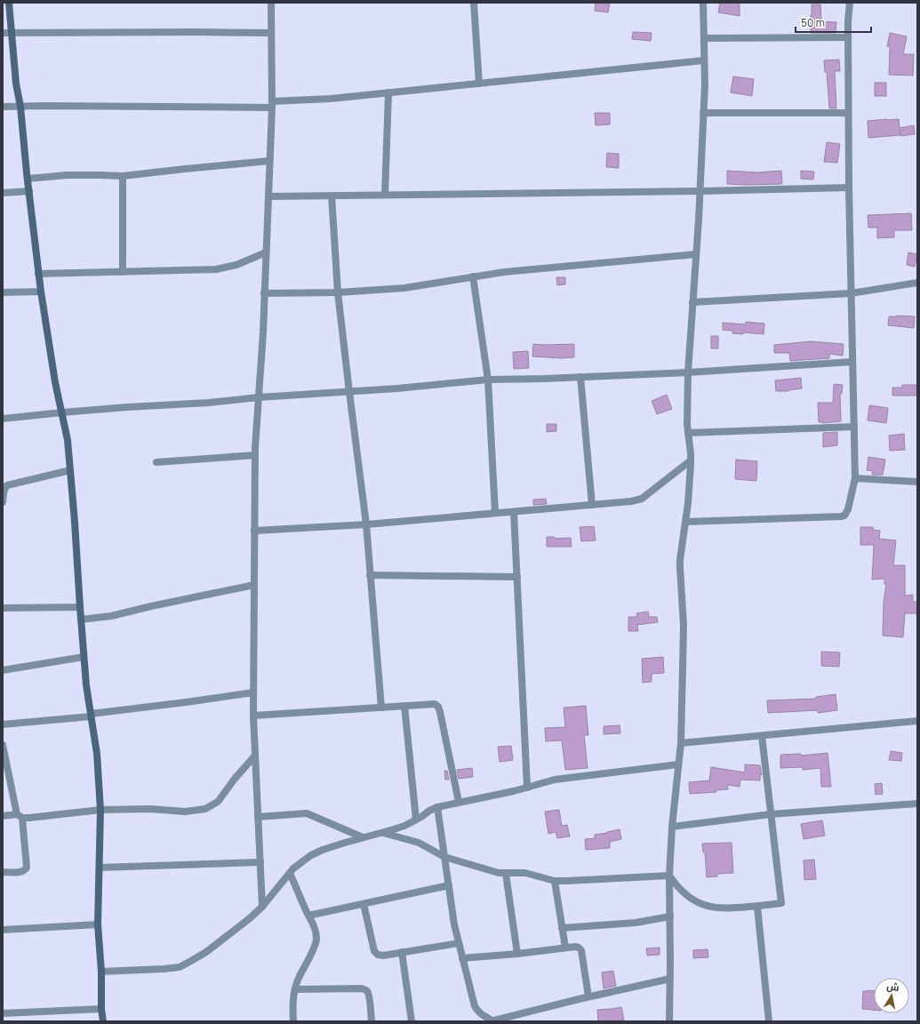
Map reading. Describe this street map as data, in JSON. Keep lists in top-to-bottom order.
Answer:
{
  "scale_bar": "50 m",
  "north": "top"
}
